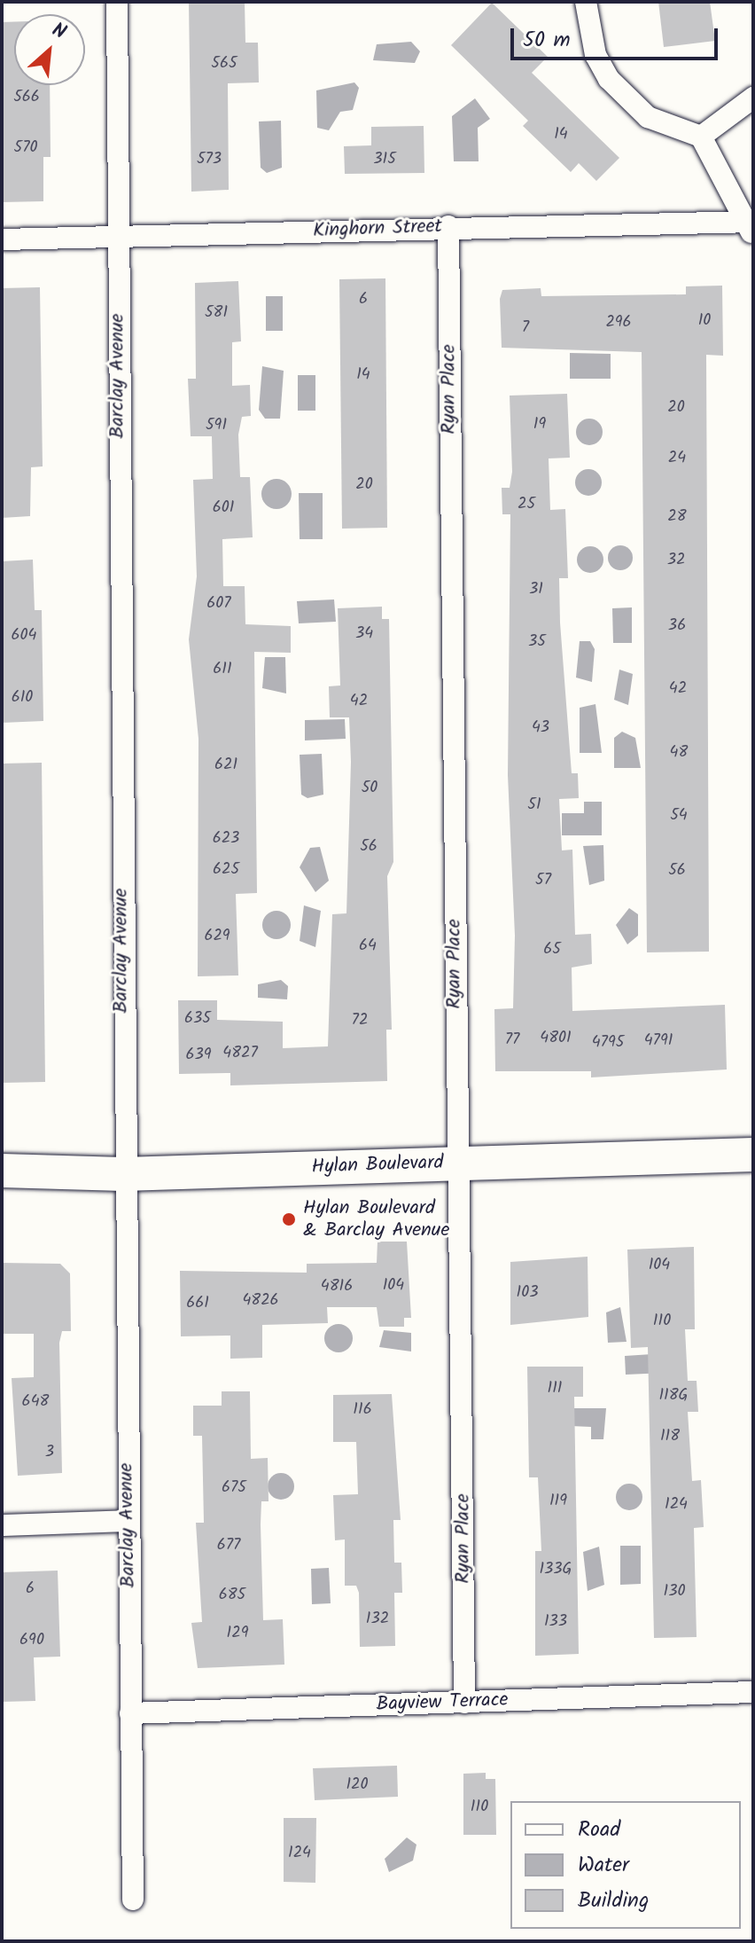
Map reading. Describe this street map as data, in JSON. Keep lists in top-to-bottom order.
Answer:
{
  "streets": {
    "main road": ["Hylan Boulevard"],
    "street": [
      "Kinghorn Street",
      "Barclay Avenue",
      "Ryan Place",
      "Bayview Terrace"
    ]
  },
  "crossings": [
    ["Kinghorn Street", "Barclay Avenue"],
    ["Kinghorn Street", "Ryan Place"],
    ["Barclay Avenue", "Hylan Boulevard"],
    ["Barclay Avenue", "Bayview Terrace"],
    ["Ryan Place", "Hylan Boulevard"],
    ["Ryan Place", "Bayview Terrace"]
  ],
  "places": ["Hylan Boulevard & Barclay Avenue"],
  "house_numbers": [
    "565",
    "566",
    "14",
    "570",
    "573",
    "315",
    "6",
    "581",
    "10",
    "296",
    "7",
    "14",
    "20",
    "19",
    "591",
    "24",
    "20",
    "25",
    "601",
    "28",
    "32",
    "31",
    "607",
    "36",
    "34",
    "604",
    "35",
    "611",
    "42",
    "610",
    "42",
    "43",
    "48",
    "621",
    "50",
    "51",
    "54",
    "623",
    "56",
    "625",
    "56",
    "57",
    "629",
    "64",
    "65",
    "635",
    "72",
    "4801",
    "77",
    "4791",
    "4795",
    "4827",
    "639",
    "104",
    "104",
    "4816",
    "103",
    "4826",
    "661",
    "110",
    "111",
    "118G",
    "648",
    "116",
    "118",
    "3",
    "675",
    "119",
    "124",
    "677",
    "133G",
    "6",
    "130",
    "685",
    "132",
    "133",
    "129",
    "690",
    "120",
    "110",
    "124"
  ],
  "legend": ["Road", "Water", "Building"],
  "scale_bar": "50 m",
  "north": "top right"
}
